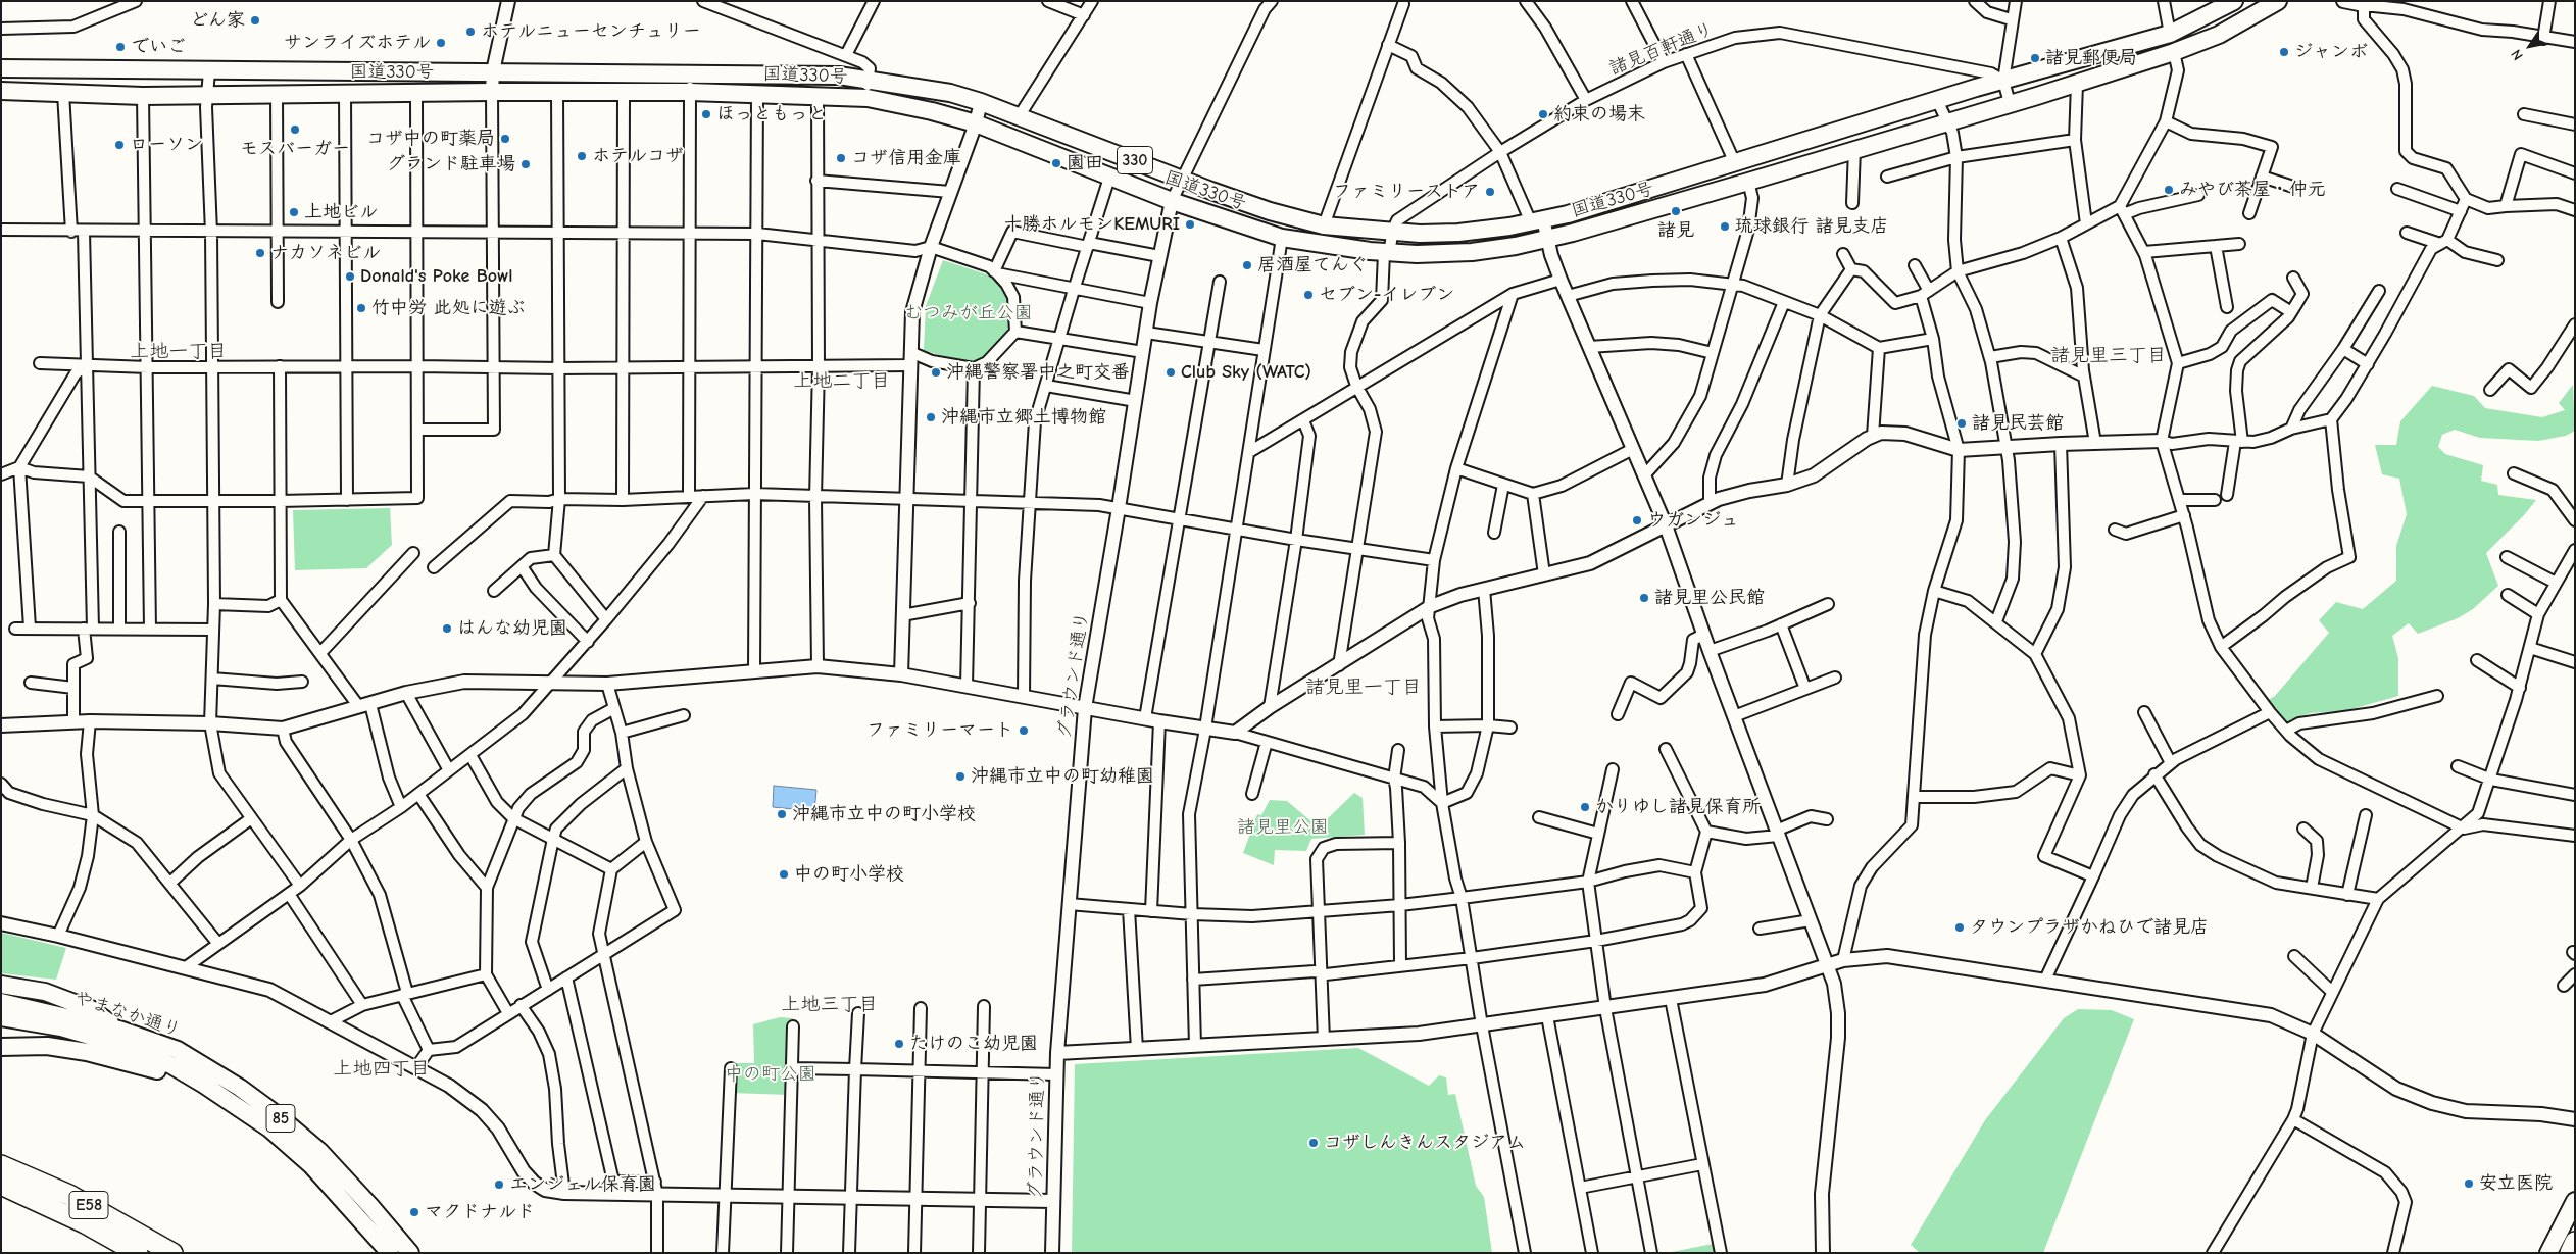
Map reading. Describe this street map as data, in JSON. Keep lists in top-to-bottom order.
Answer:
{
  "streets": {
    "highway": ["E58"],
    "main road": [
      "国道330号",
      "330",
      "やまなか通り",
      "85"
    ],
    "street": ["諸見百軒通り", "グラウンド通り"]
  },
  "crossings": [
    ["諸見百軒通り", "国道330号"],
    ["国道330号", "グラウンド通り"]
  ],
  "districts": [
    "上地一丁目",
    "諸見里三丁目",
    "上地二丁目",
    "諸見里一丁目",
    "上地三丁目",
    "上地四丁目"
  ],
  "parks": ["むつみが丘公園", "諸見里公園", "中の町公園"],
  "places": [
    "どん家",
    "ホテルニューセンチュリー",
    "サンライズホテル",
    "でいご",
    "ジャンボ",
    "諸見郵便局",
    "ほっともっと",
    "約束の場末",
    "モスバーガー",
    "コザ中の町薬局",
    "ローソン",
    "ホテルコザ",
    "コザ信用金庫",
    "園田",
    "グランド駐車場",
    "みやび茶屋・仲元",
    "ファミリーストア",
    "諸見",
    "上地ビル",
    "十勝ホルモンKEMURI",
    "琉球銀行 諸見支店",
    "ナカソネビル",
    "居酒屋てんぐ",
    "Donald's Poke Bowl",
    "セブン-イレブン",
    "竹中労 此処に遊ぶ",
    "沖縄警察署中之町交番",
    "Club Sky (WATC)",
    "沖縄市立郷土博物館",
    "諸見民芸館",
    "ウガンジュ",
    "諸見里公民館",
    "はんな幼児園",
    "ファミリーマート",
    "沖縄市立中の町幼稚園",
    "かりゆし諸見保育所",
    "沖縄市立中の町小学校",
    "中の町小学校",
    "タウンプラザかねひで諸見店",
    "たけのこ幼児園",
    "コザしんきんスタジアム",
    "安立医院",
    "エンジェル保育園",
    "マクドナルド"
  ],
  "north": "bottom left"
}
